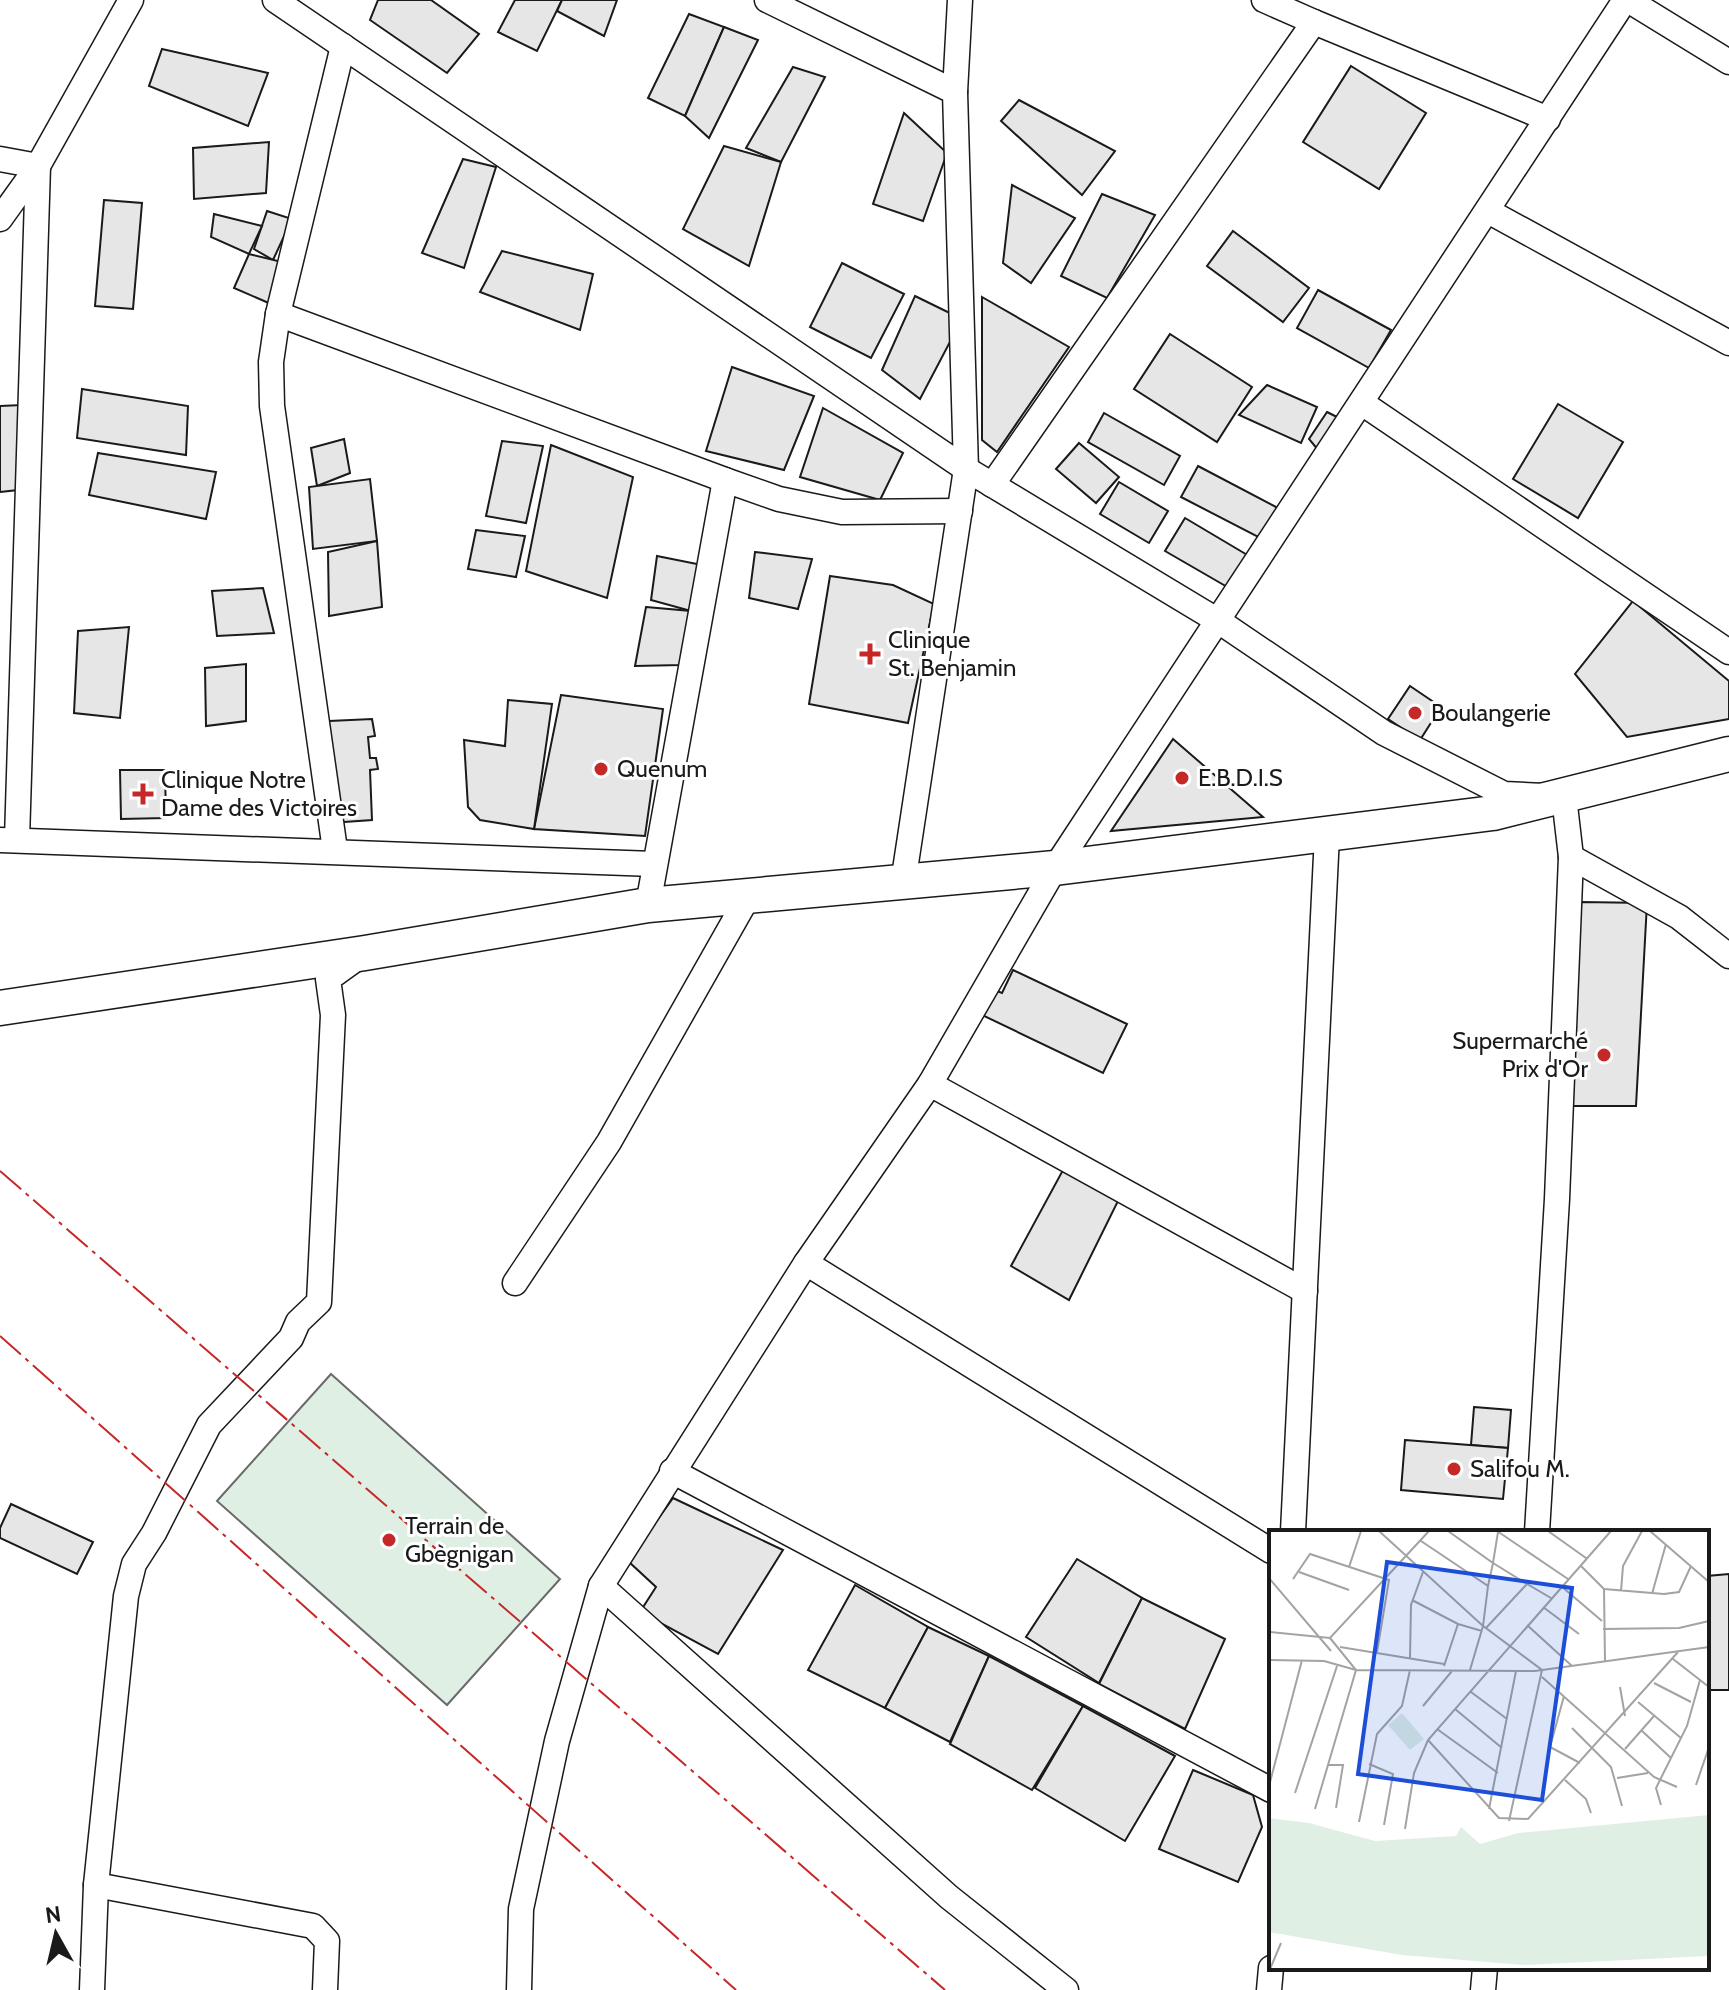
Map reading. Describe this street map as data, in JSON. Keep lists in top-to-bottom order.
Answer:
{
  "places": {
    "health": ["Clinique St. Benjamin", "Clinique Notre Dame des Victoires"],
    "other": [
      "Boulangerie",
      "Quenum",
      "E.B.D.I.S",
      "Supermarché Prix d'Or",
      "Salifou M.",
      "Terrain de Gbègnigan"
    ]
  },
  "north": "top"
}
